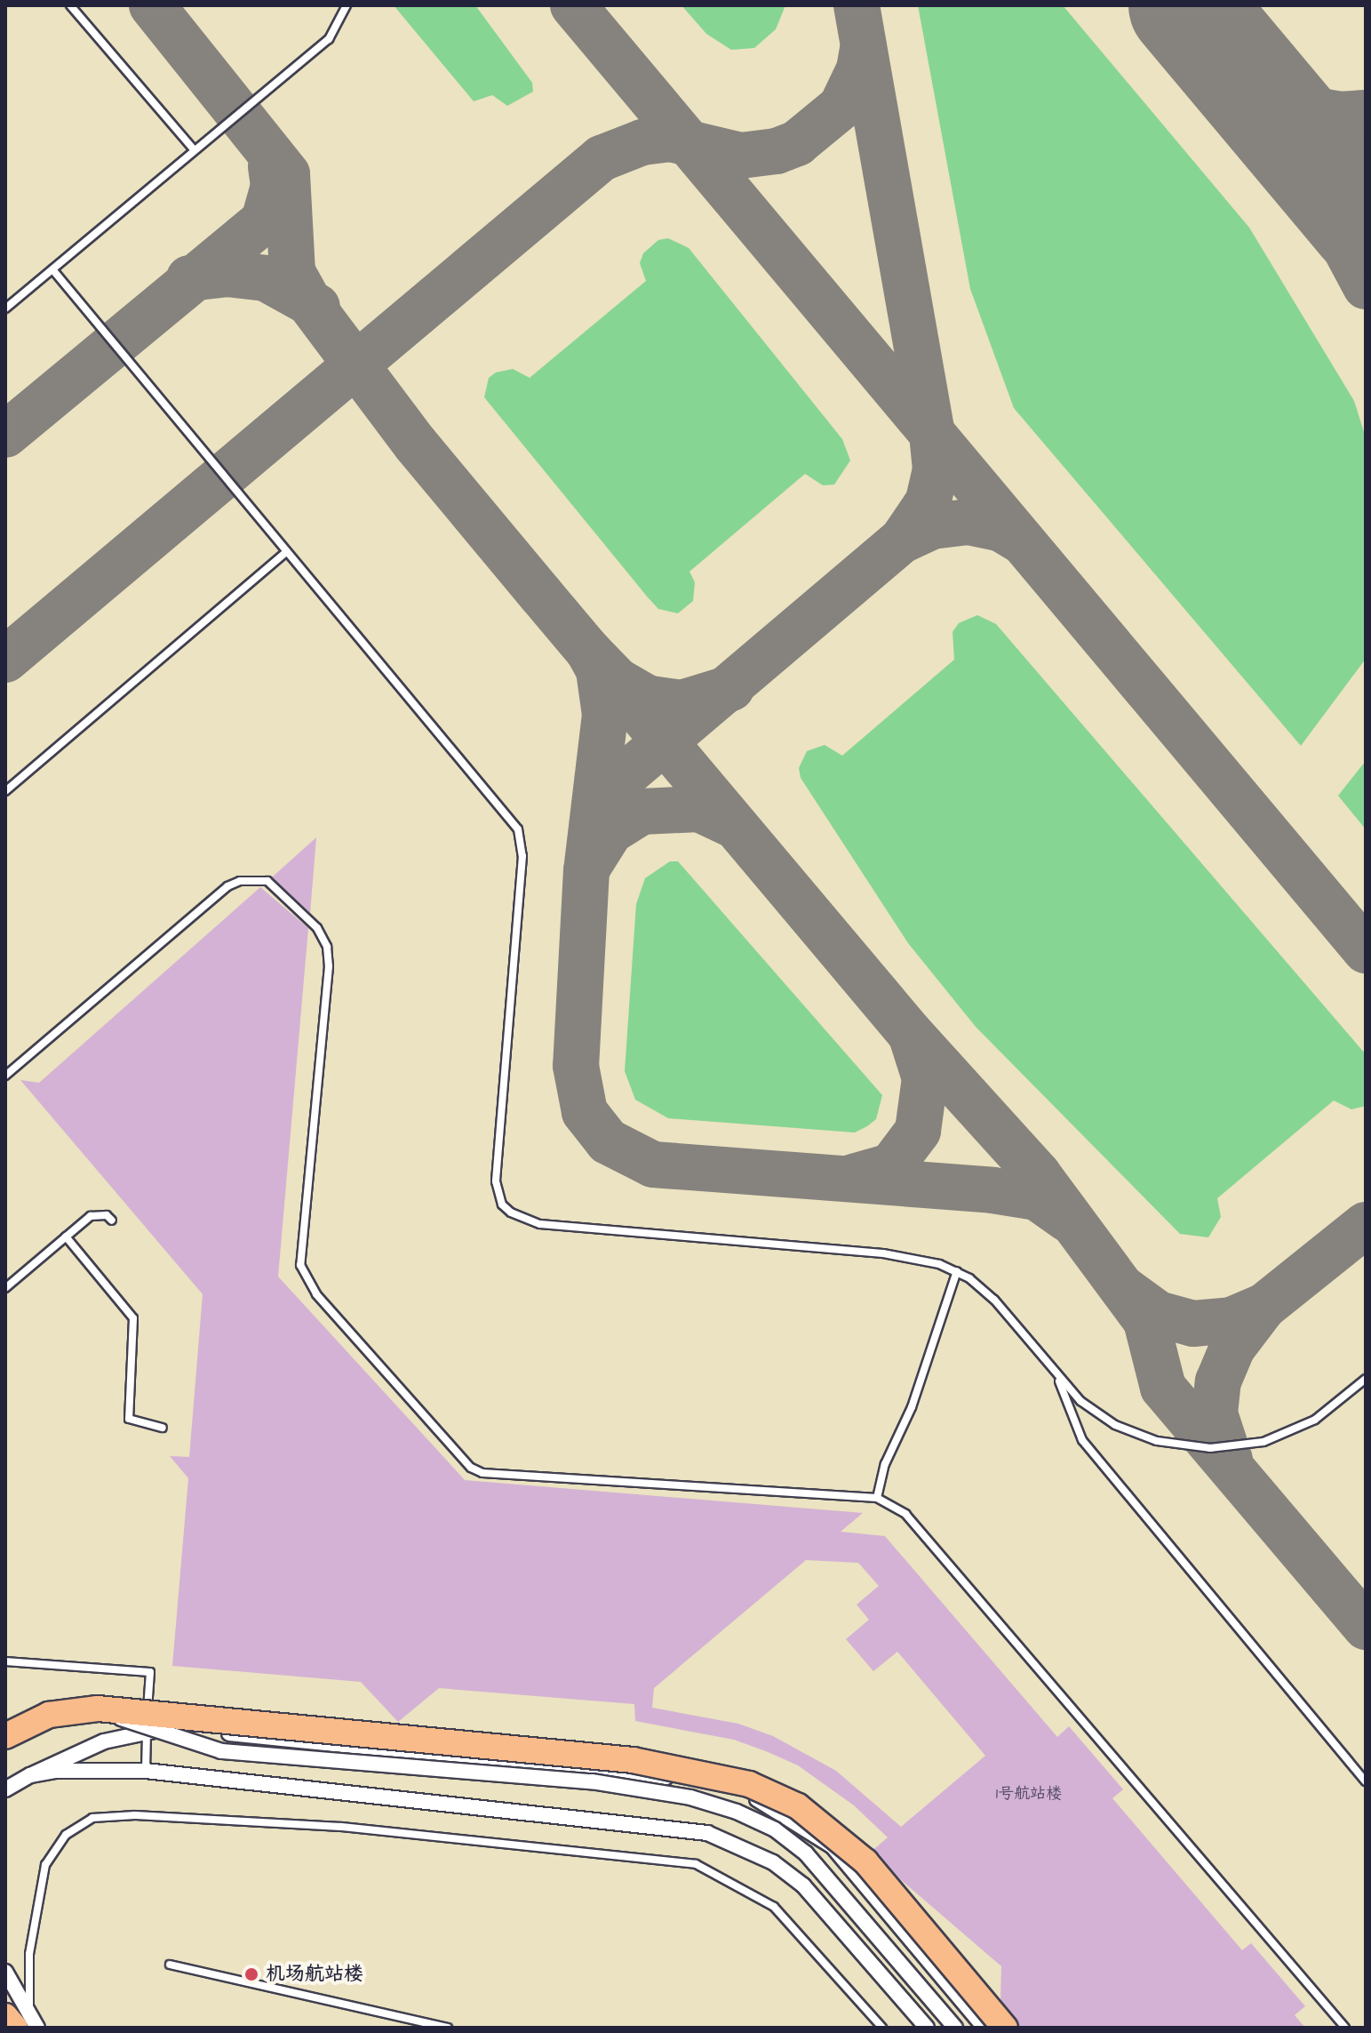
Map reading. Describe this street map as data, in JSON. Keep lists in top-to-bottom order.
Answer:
{
  "places": ["机场航站楼"],
  "house_numbers": ["1号航站楼"]
}
